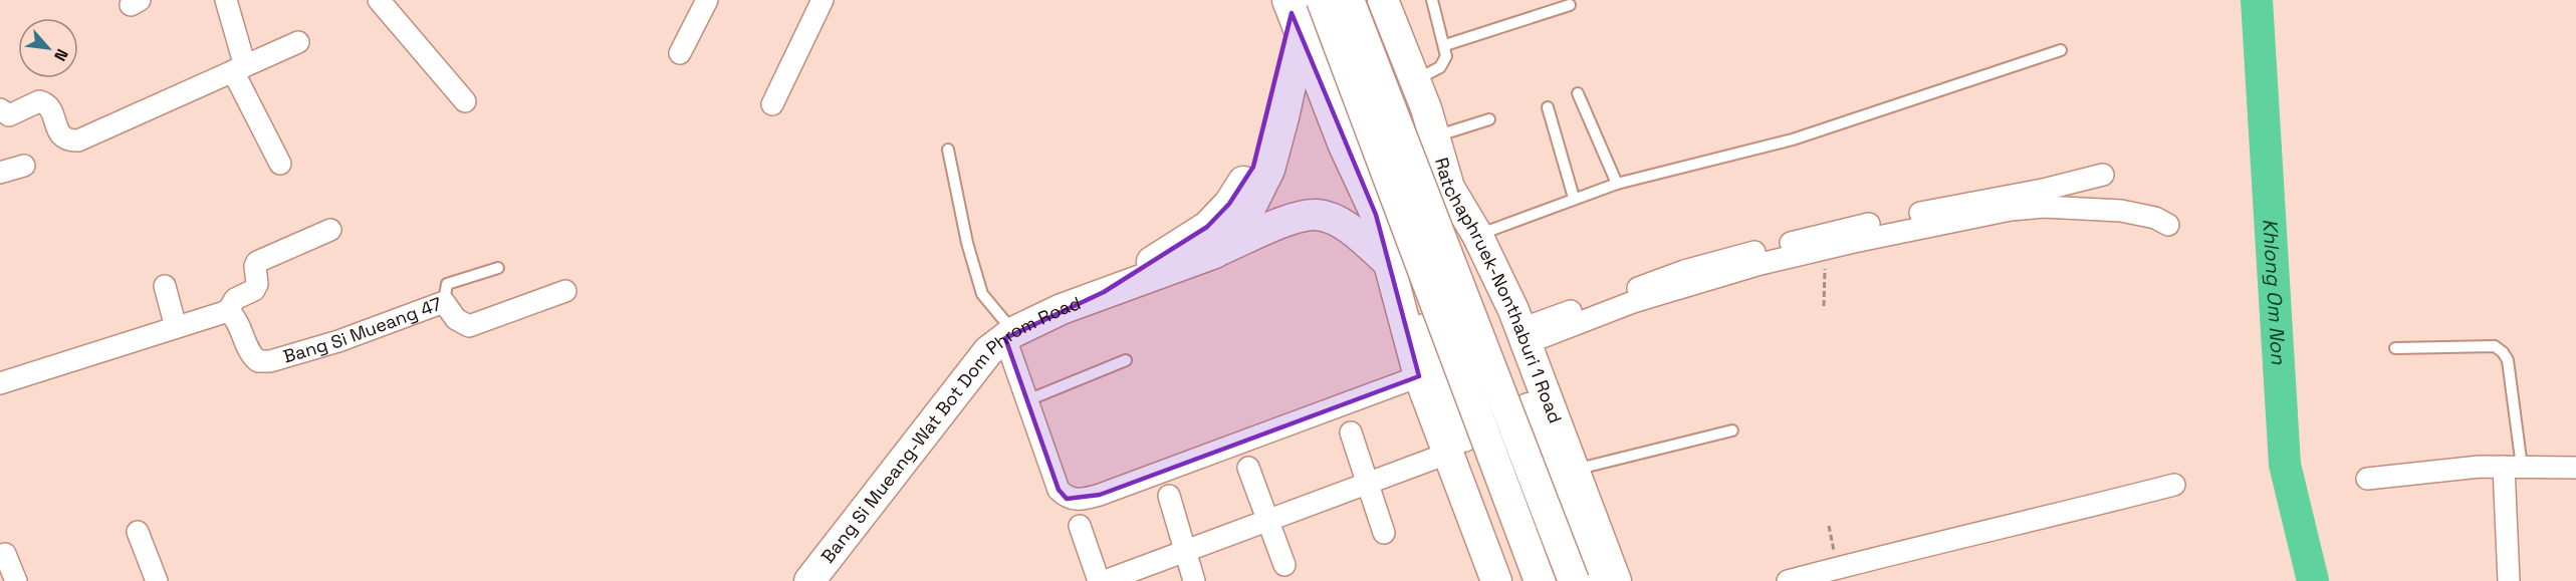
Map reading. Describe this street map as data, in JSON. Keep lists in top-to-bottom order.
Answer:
{
  "streets": {
    "street": ["Ratchaphruek-Nonthaburi 1 Road", "Bang Si Mueang 47", "Bang Si Mueang-Wat Bot Dom Phrom Road"]
  },
  "water": ["Khlong Om Non"],
  "north": "bottom right"
}
